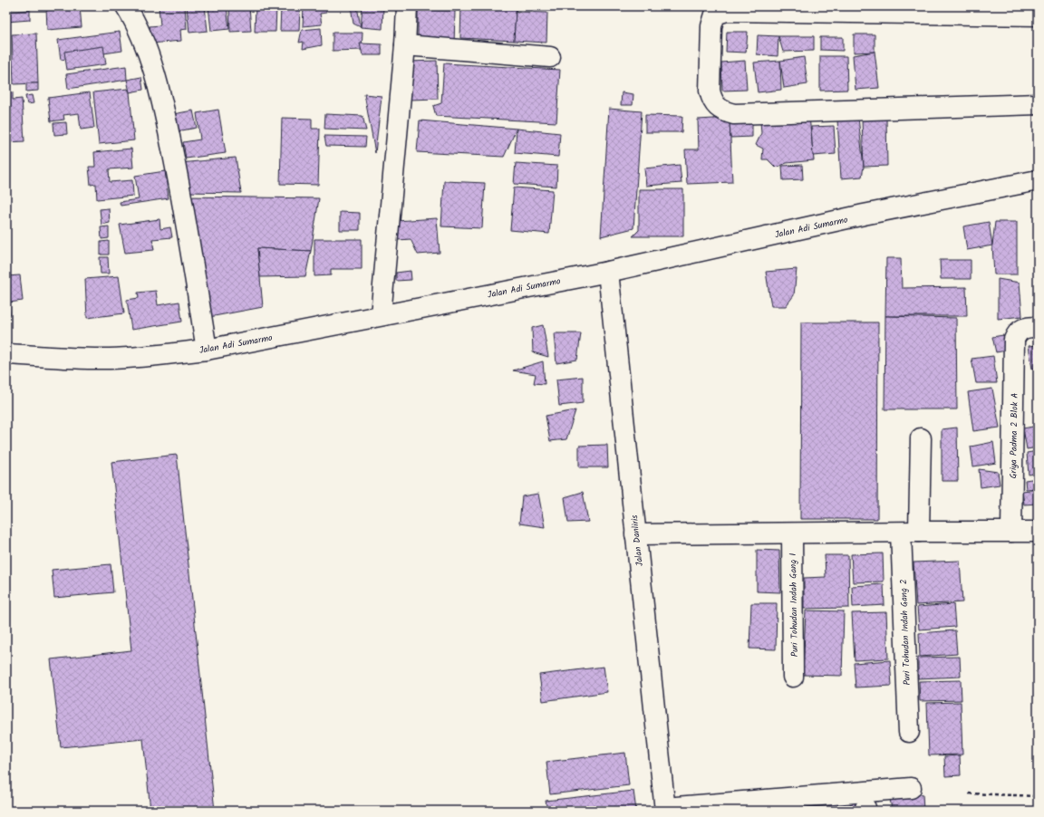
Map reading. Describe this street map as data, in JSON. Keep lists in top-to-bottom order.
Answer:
{
  "streets": {
    "street": [
      "Jalan Adi Sumarmo",
      "Griya Padma 2 Blok A",
      "Jalan Danliris",
      "Puri Tohudan Indah Gang 1",
      "Puri Tohudan Indah Gang 2"
    ]
  },
  "crossings": [
    ["Jalan Adi Sumarmo", "Jalan Danliris"]
  ]
}
